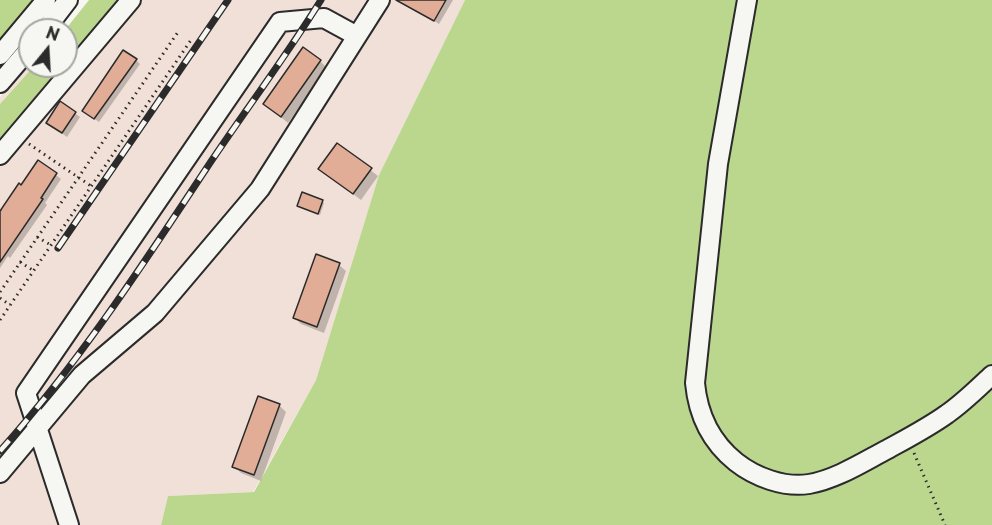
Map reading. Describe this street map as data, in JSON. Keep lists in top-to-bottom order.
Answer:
{
  "north": "top"
}
